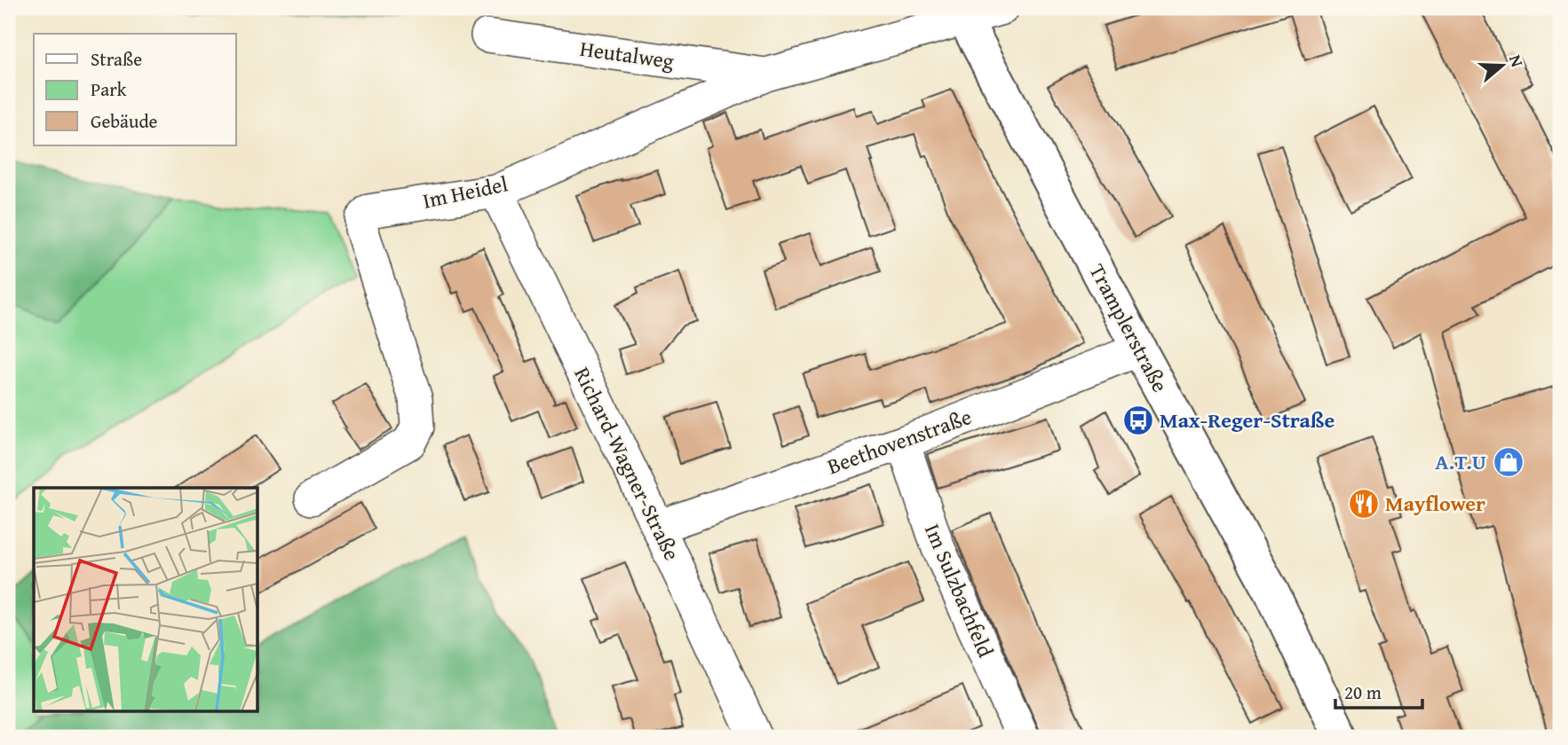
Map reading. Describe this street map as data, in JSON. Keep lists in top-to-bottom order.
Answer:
{
  "streets": {
    "street": [
      "Heutalweg",
      "Im Heidel",
      "Tramplerstraße",
      "Beethovenstraße",
      "Richard-Wagner-Straße",
      "Im Sulzbachfeld"
    ]
  },
  "crossings": [
    ["Heutalweg", "Im Heidel"],
    ["Im Heidel", "Tramplerstraße"],
    ["Im Heidel", "Richard-Wagner-Straße"],
    ["Tramplerstraße", "Beethovenstraße"],
    ["Beethovenstraße", "Richard-Wagner-Straße"],
    ["Beethovenstraße", "Im Sulzbachfeld"]
  ],
  "places": {
    "bus stop": ["Max-Reger-Straße"],
    "shop": ["A.T.U"],
    "restaurant": ["Mayflower"]
  },
  "legend": ["Straße", "Park", "Gebäude"],
  "scale_bar": "20 m",
  "north": "right"
}
